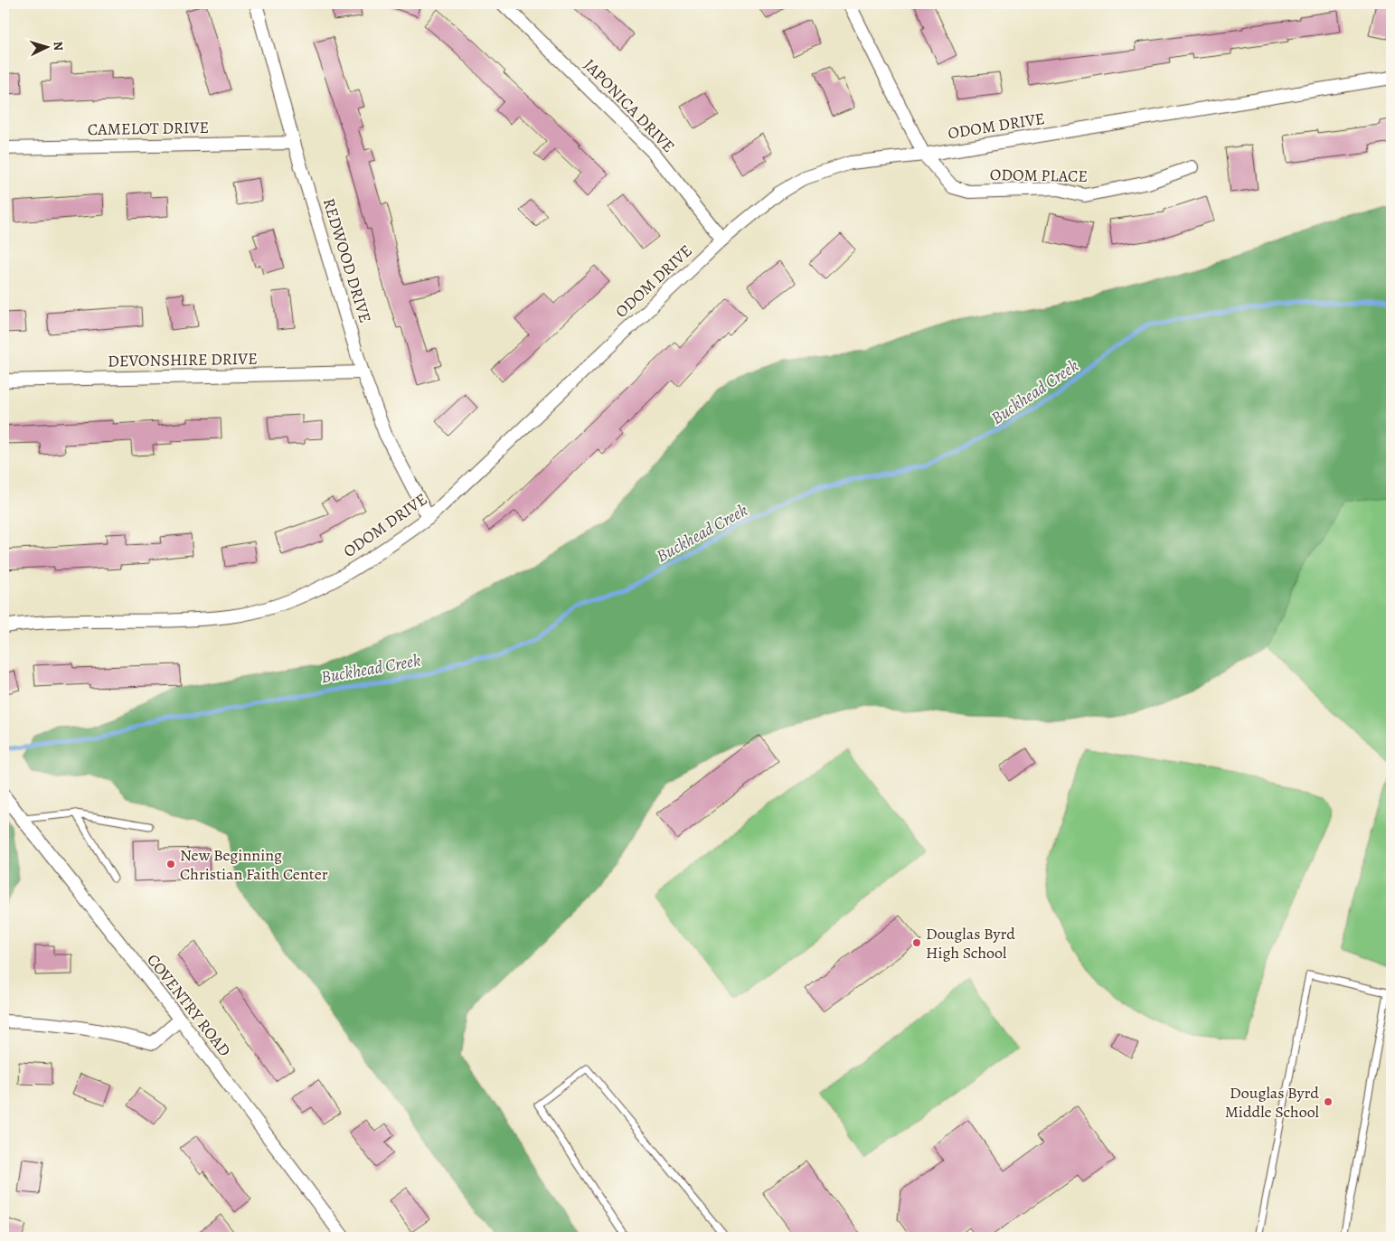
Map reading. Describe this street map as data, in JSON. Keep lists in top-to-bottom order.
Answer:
{
  "streets": {
    "street": [
      "JAPONICA DRIVE",
      "ODOM DRIVE",
      "CAMELOT DRIVE",
      "ODOM PLACE",
      "REDWOOD DRIVE",
      "DEVONSHIRE DRIVE",
      "COVENTRY ROAD"
    ]
  },
  "crossings": [
    ["JAPONICA DRIVE", "ODOM DRIVE"],
    ["ODOM DRIVE", "ODOM PLACE"],
    ["ODOM DRIVE", "REDWOOD DRIVE"],
    ["CAMELOT DRIVE", "REDWOOD DRIVE"],
    ["REDWOOD DRIVE", "DEVONSHIRE DRIVE"]
  ],
  "water": ["Buckhead Creek"],
  "places": ["New Beginning Christian Faith Center", "Douglas Byrd High School", "Douglas Byrd Middle School"],
  "north": "right"
}
